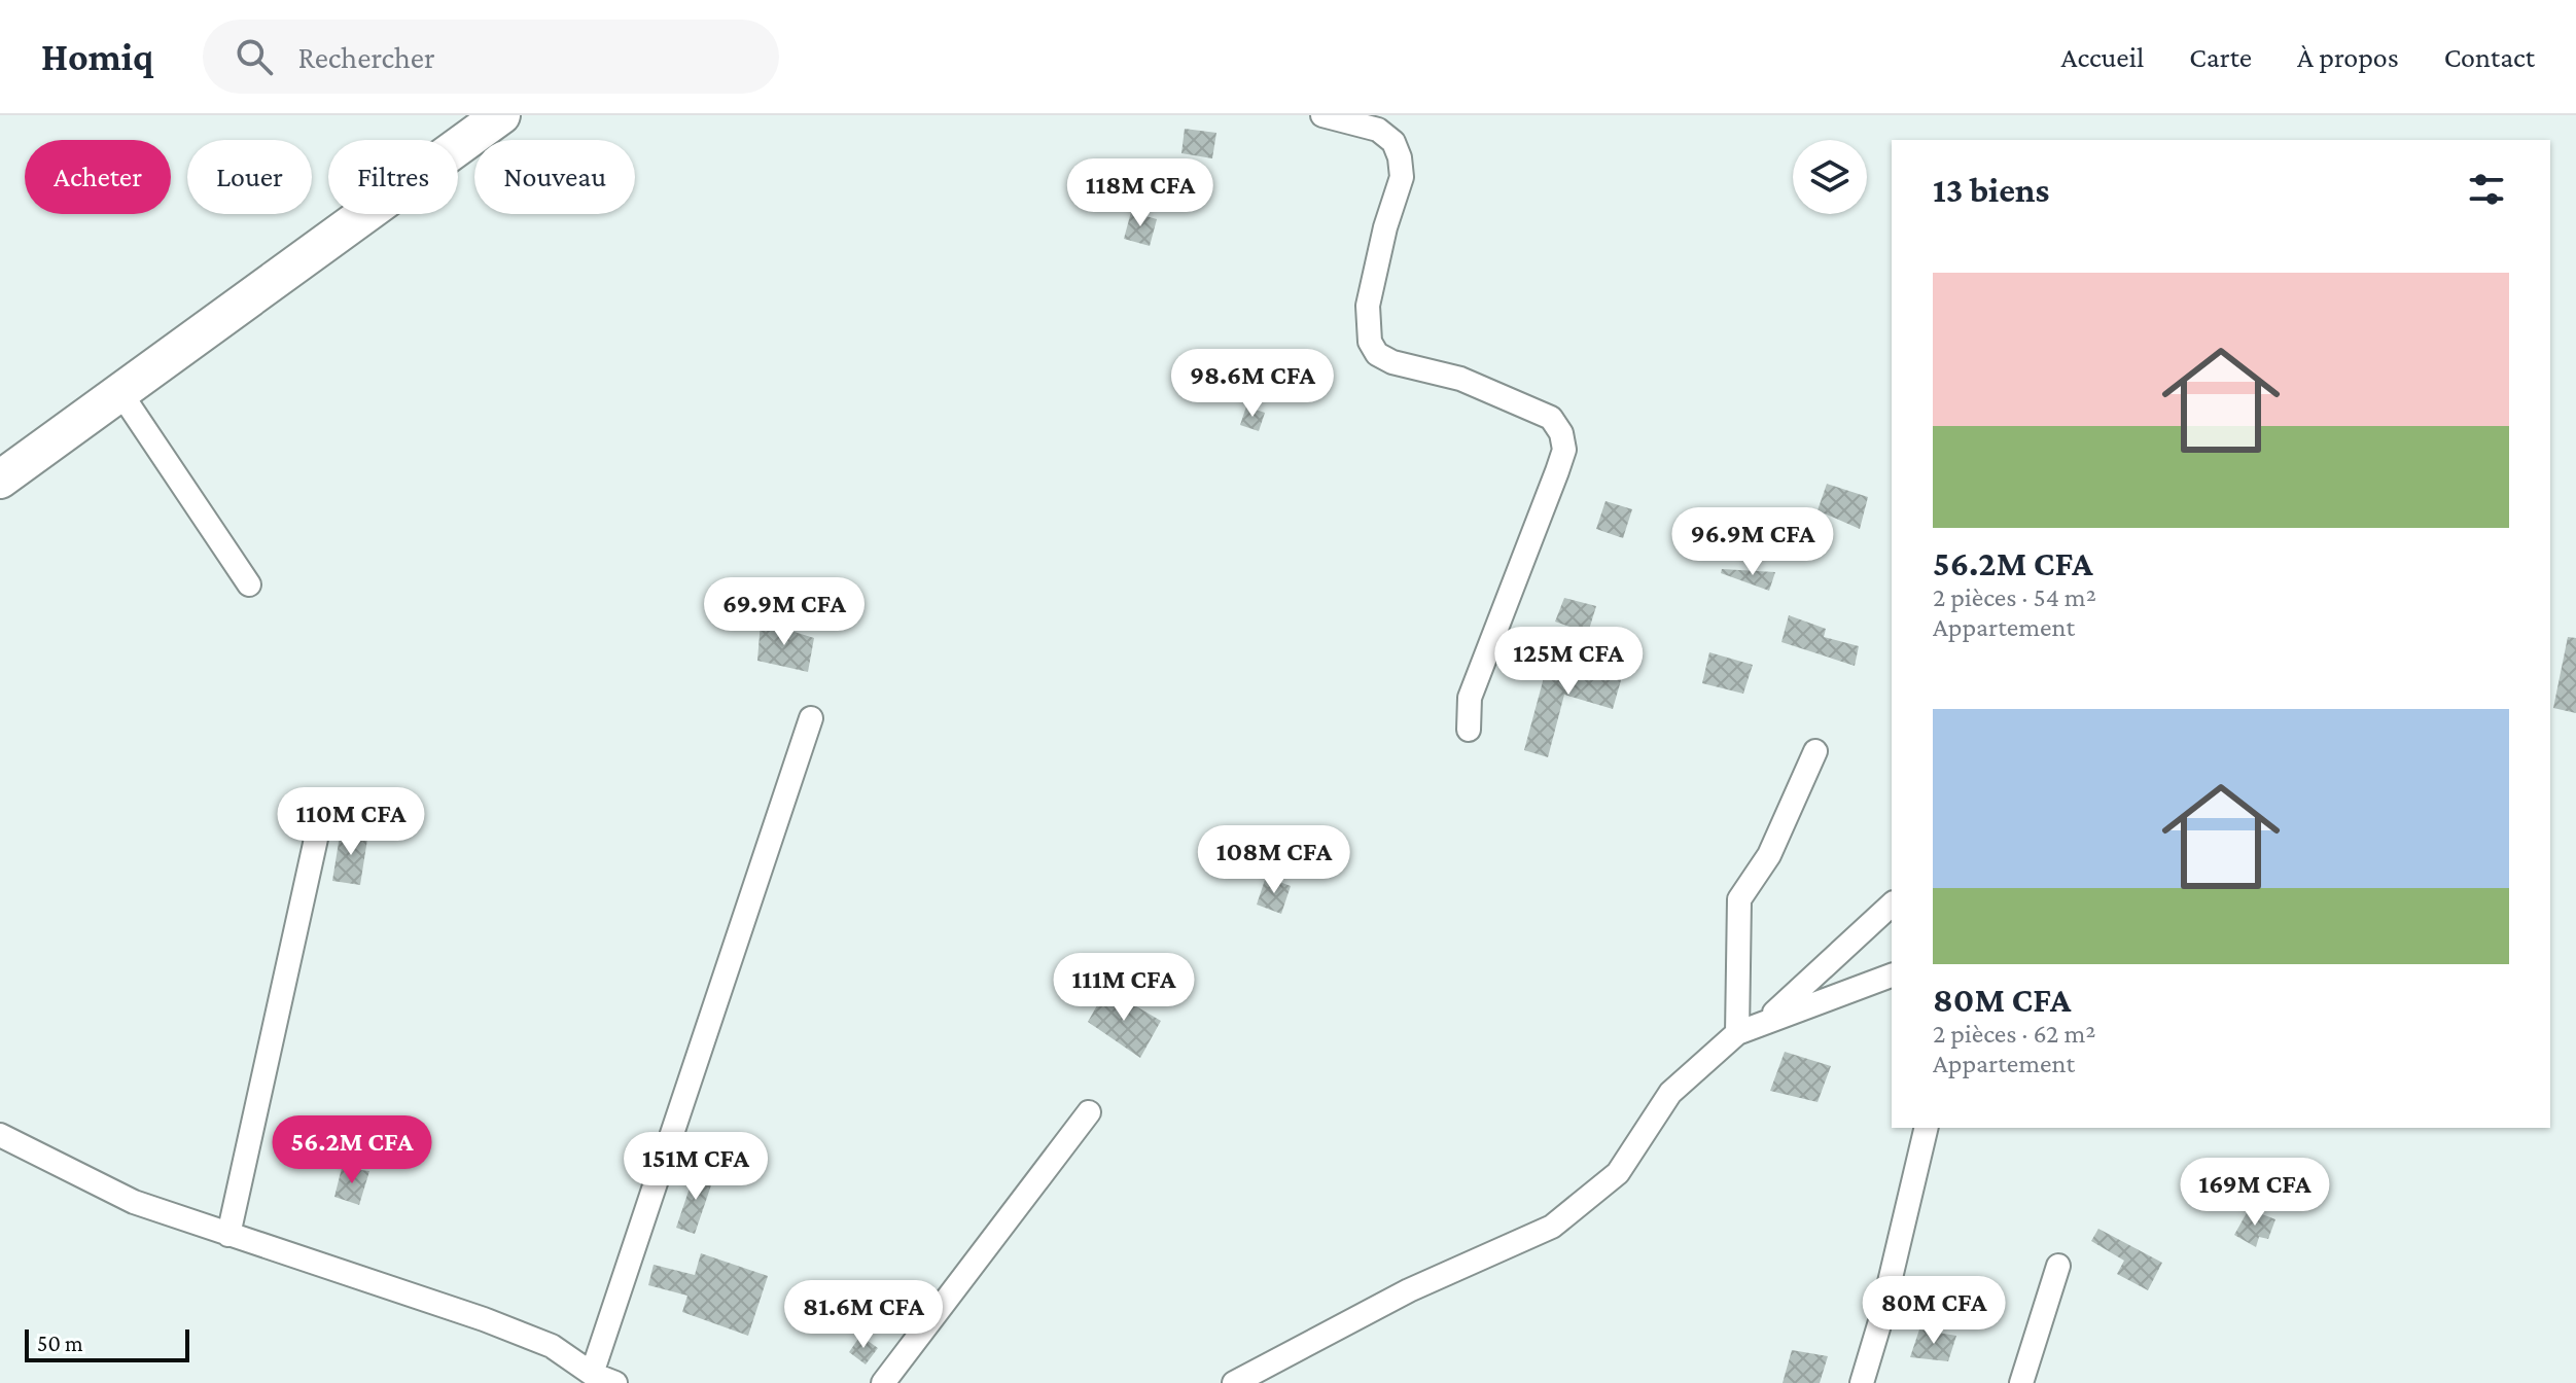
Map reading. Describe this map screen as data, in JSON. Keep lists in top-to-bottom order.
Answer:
{
  "scale_bar": "50 m",
  "page": {
    "header": "Homiq",
    "search": "Rechercher",
    "nav": [
      "Accueil",
      "Carte",
      "À propos",
      "Contact"
    ],
    "chip": [
      "Acheter",
      "Louer",
      "Filtres",
      "Nouveau"
    ],
    "heading": "13 biens",
    "price": [
      "118M CFA",
      "98.6M CFA",
      "96.9M CFA",
      "69.9M CFA",
      "125M CFA",
      "110M CFA",
      "108M CFA",
      "111M CFA",
      "56.2M CFA",
      "151M CFA",
      "169M CFA",
      "80M CFA",
      "81.6M CFA"
    ],
    "list": [
      {
        "name": "56.2M CFA",
        "note": "2 pièces · 54 m² · Appartement"
      },
      {
        "name": "80M CFA",
        "note": "2 pièces · 62 m² · Appartement"
      }
    ],
    "scale": "50 m"
  }
}
